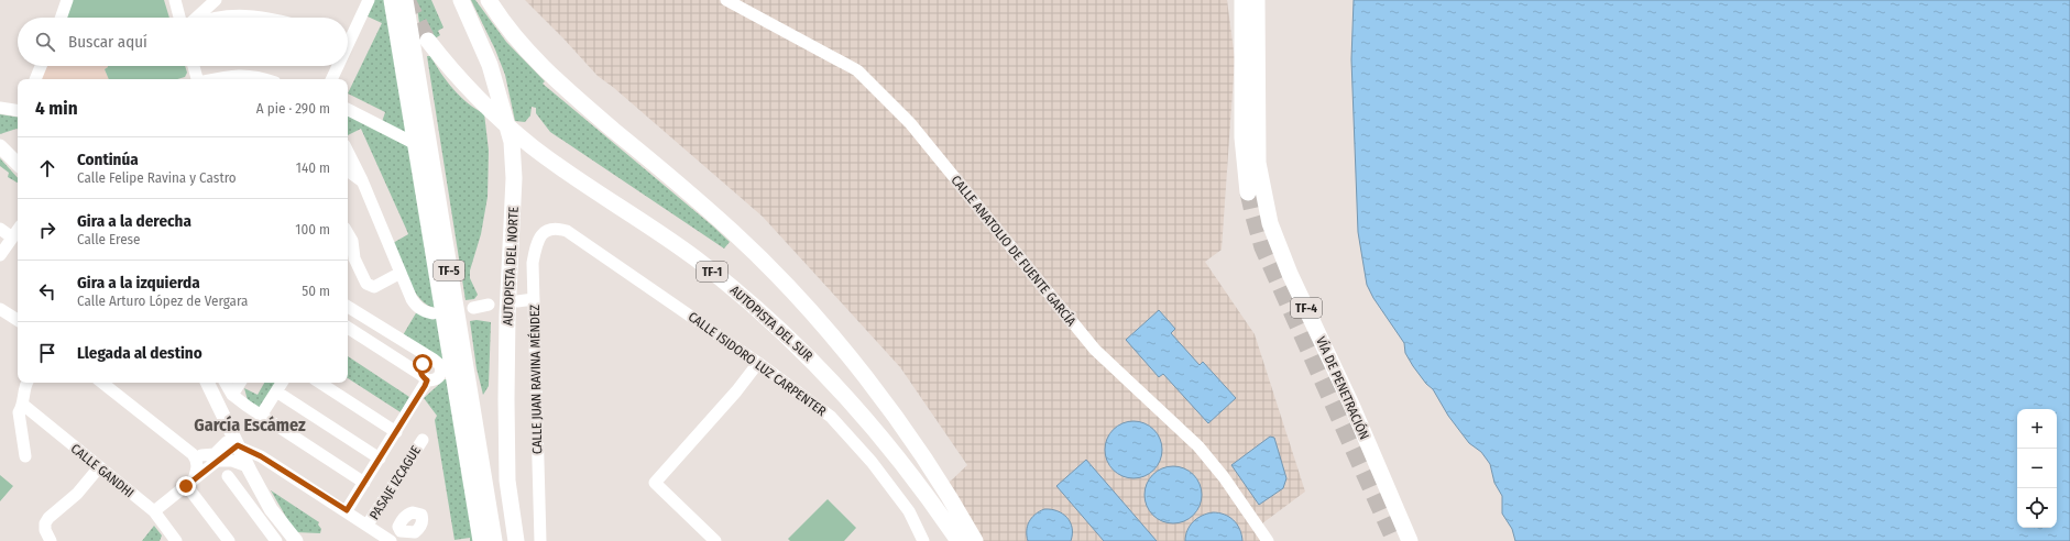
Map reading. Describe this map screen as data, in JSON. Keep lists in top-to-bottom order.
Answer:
{
  "streets": {
    "highway": [
      "AUTOPISTA DEL NORTE",
      "TF-5",
      "TF-1",
      "TF-4",
      "AUTOPISTA DEL SUR",
      "VÍA DE PENETRACIÓN"
    ],
    "street": [
      "CALLE ANATOLIO DE FUENTE GARCÍA",
      "CALLE ISIDORO LUZ CARPENTER",
      "CALLE JUAN RAVINA MÉNDEZ",
      "CALLE GANDHI",
      "PASAJE IZCAGUE"
    ]
  },
  "crossings": [
    ["CALLE ISIDORO LUZ CARPENTER", "CALLE JUAN RAVINA MÉNDEZ"]
  ],
  "districts": ["García Escámez"],
  "page": {
    "search": "Buscar aquí",
    "heading": ["4 min", "A pie · 290 m"],
    "list": [
      ["Continúa", "Calle Felipe Ravina y Castro", "140 m"],
      ["Gira a la derecha", "Calle Erese", "100 m"],
      ["Gira a la izquierda", "Calle Arturo López de Vergara", "50 m"],
      "Llegada al destino"
    ],
    "map_buttons": ["+", "−"]
  }
}
